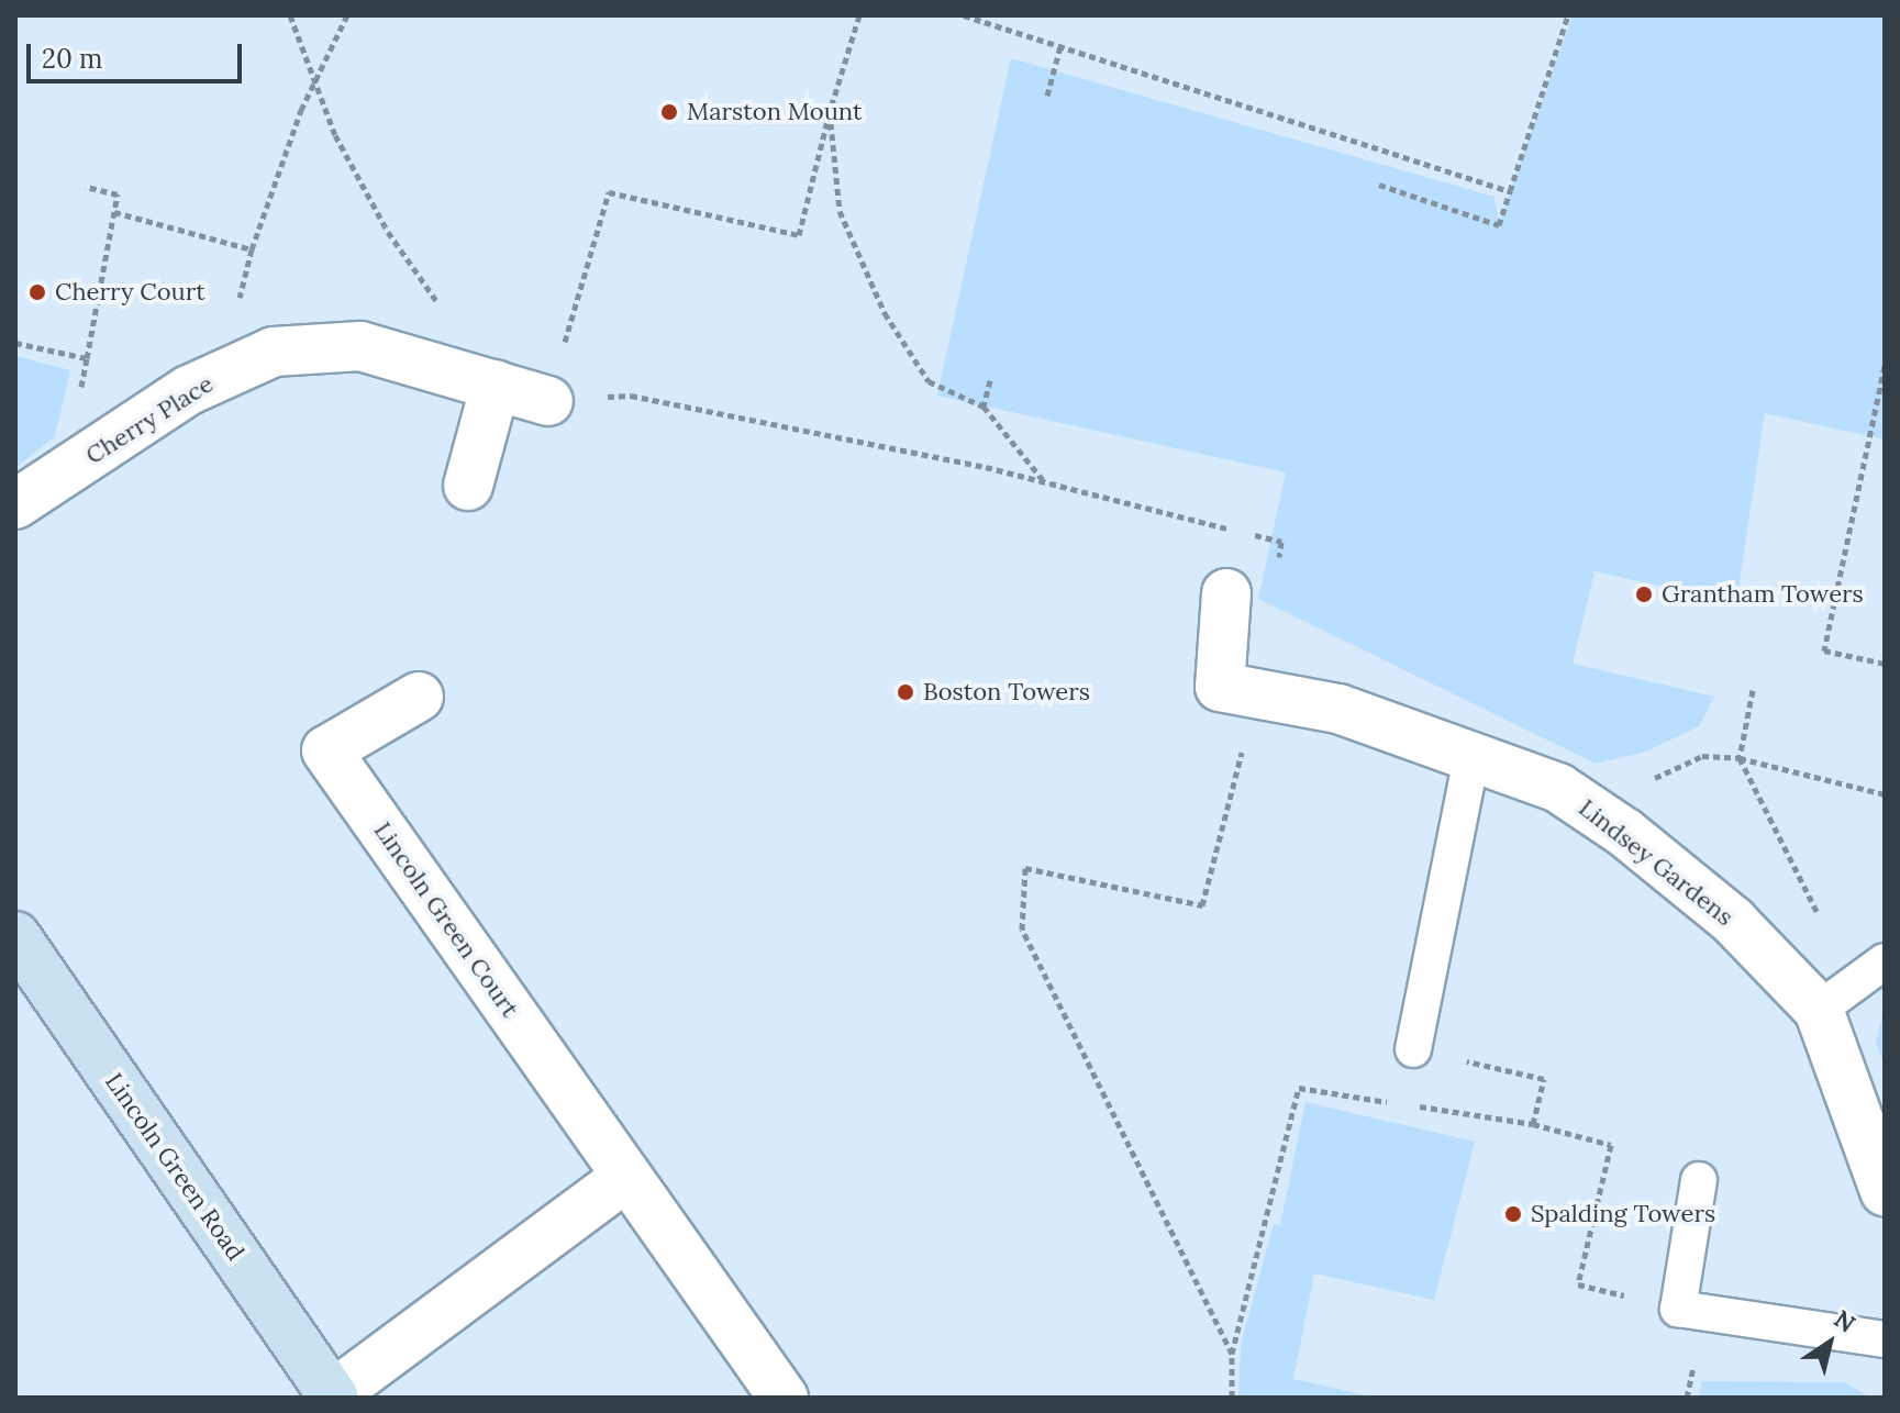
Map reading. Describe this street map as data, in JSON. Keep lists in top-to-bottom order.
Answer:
{
  "streets": {
    "street": [
      "Cherry Place",
      "Lindsey Gardens",
      "Lincoln Green Court",
      "Lincoln Green Road"
    ]
  },
  "places": [
    "Marston Mount",
    "Cherry Court",
    "Grantham Towers",
    "Boston Towers",
    "Spalding Towers"
  ],
  "scale_bar": "20 m",
  "north": "top right"
}
